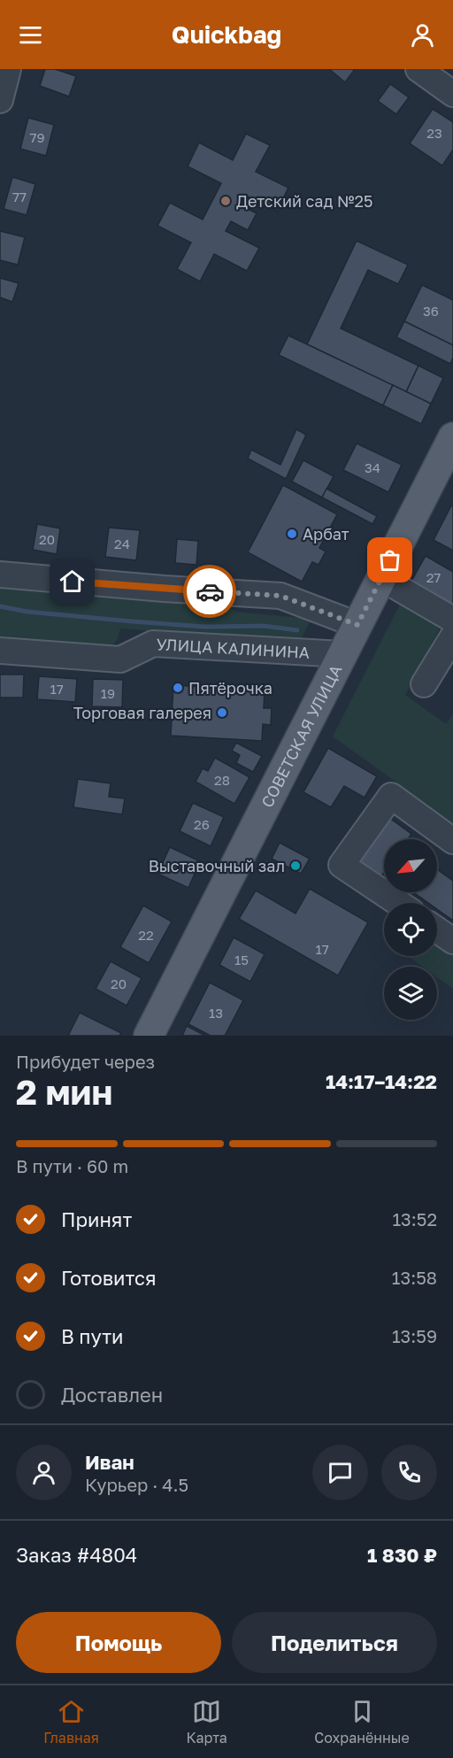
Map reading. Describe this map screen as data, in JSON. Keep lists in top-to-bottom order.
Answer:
{
  "streets": {
    "main road": ["СОВЕТСКАЯ УЛИЦА"],
    "street": ["УЛИЦА КАЛИНИНА"]
  },
  "crossings": [
    ["УЛИЦА КАЛИНИНА", "СОВЕТСКАЯ УЛИЦА"]
  ],
  "places": [
    "Детский сад №25",
    "Арбат",
    "Пятёрочка",
    "Торговая галерея",
    "Выставочный зал"
  ],
  "house_numbers": [
    "23",
    "79",
    "77",
    "36",
    "34",
    "20",
    "24",
    "27",
    "17",
    "19",
    "28",
    "26",
    "22",
    "17",
    "15",
    "20",
    "13"
  ],
  "north": "bottom left",
  "page": {
    "header": "Quickbag",
    "heading": ["2 мин", "Прибудет через", "14:17–14:22"],
    "panel": [
      "Иван",
      "Курьер · 4.5",
      "Заказ #4804",
      "1 830 ₽"
    ],
    "bar": "В пути · 60 m",
    "list": [
      ["Принят", "13:52"],
      ["Готовится", "13:58"],
      ["В пути", "13:59"],
      "Доставлен"
    ],
    "buttons": ["Помощь", "Поделиться"],
    "tabs": ["Главная", "Карта", "Сохранённые"]
  }
}
